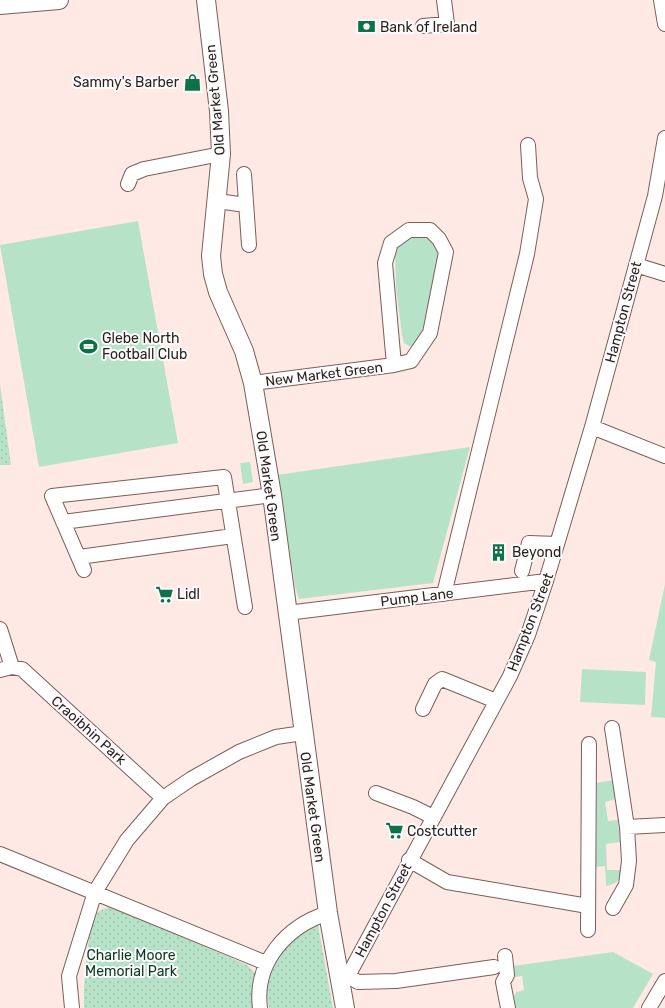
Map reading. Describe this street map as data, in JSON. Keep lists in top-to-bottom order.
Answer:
{
  "streets": {
    "main road": ["Old Market Green"],
    "street": [
      "Hampton Street",
      "New Market Green",
      "Pump Lane",
      "Craoibhin Park"
    ]
  },
  "crossings": [
    ["Old Market Green", "Hampton Street"],
    ["Old Market Green", "New Market Green"],
    ["Old Market Green", "Pump Lane"],
    ["Hampton Street", "Pump Lane"]
  ],
  "parks": ["Charlie Moore Memorial Park"],
  "places": {
    "bank": ["Bank of Ireland"],
    "shop": ["Sammy's Barber"],
    "sports": ["Glebe North Football Club"],
    "building": ["Beyond"],
    "supermarket": ["Lidl", "Costcutter"]
  }
}
